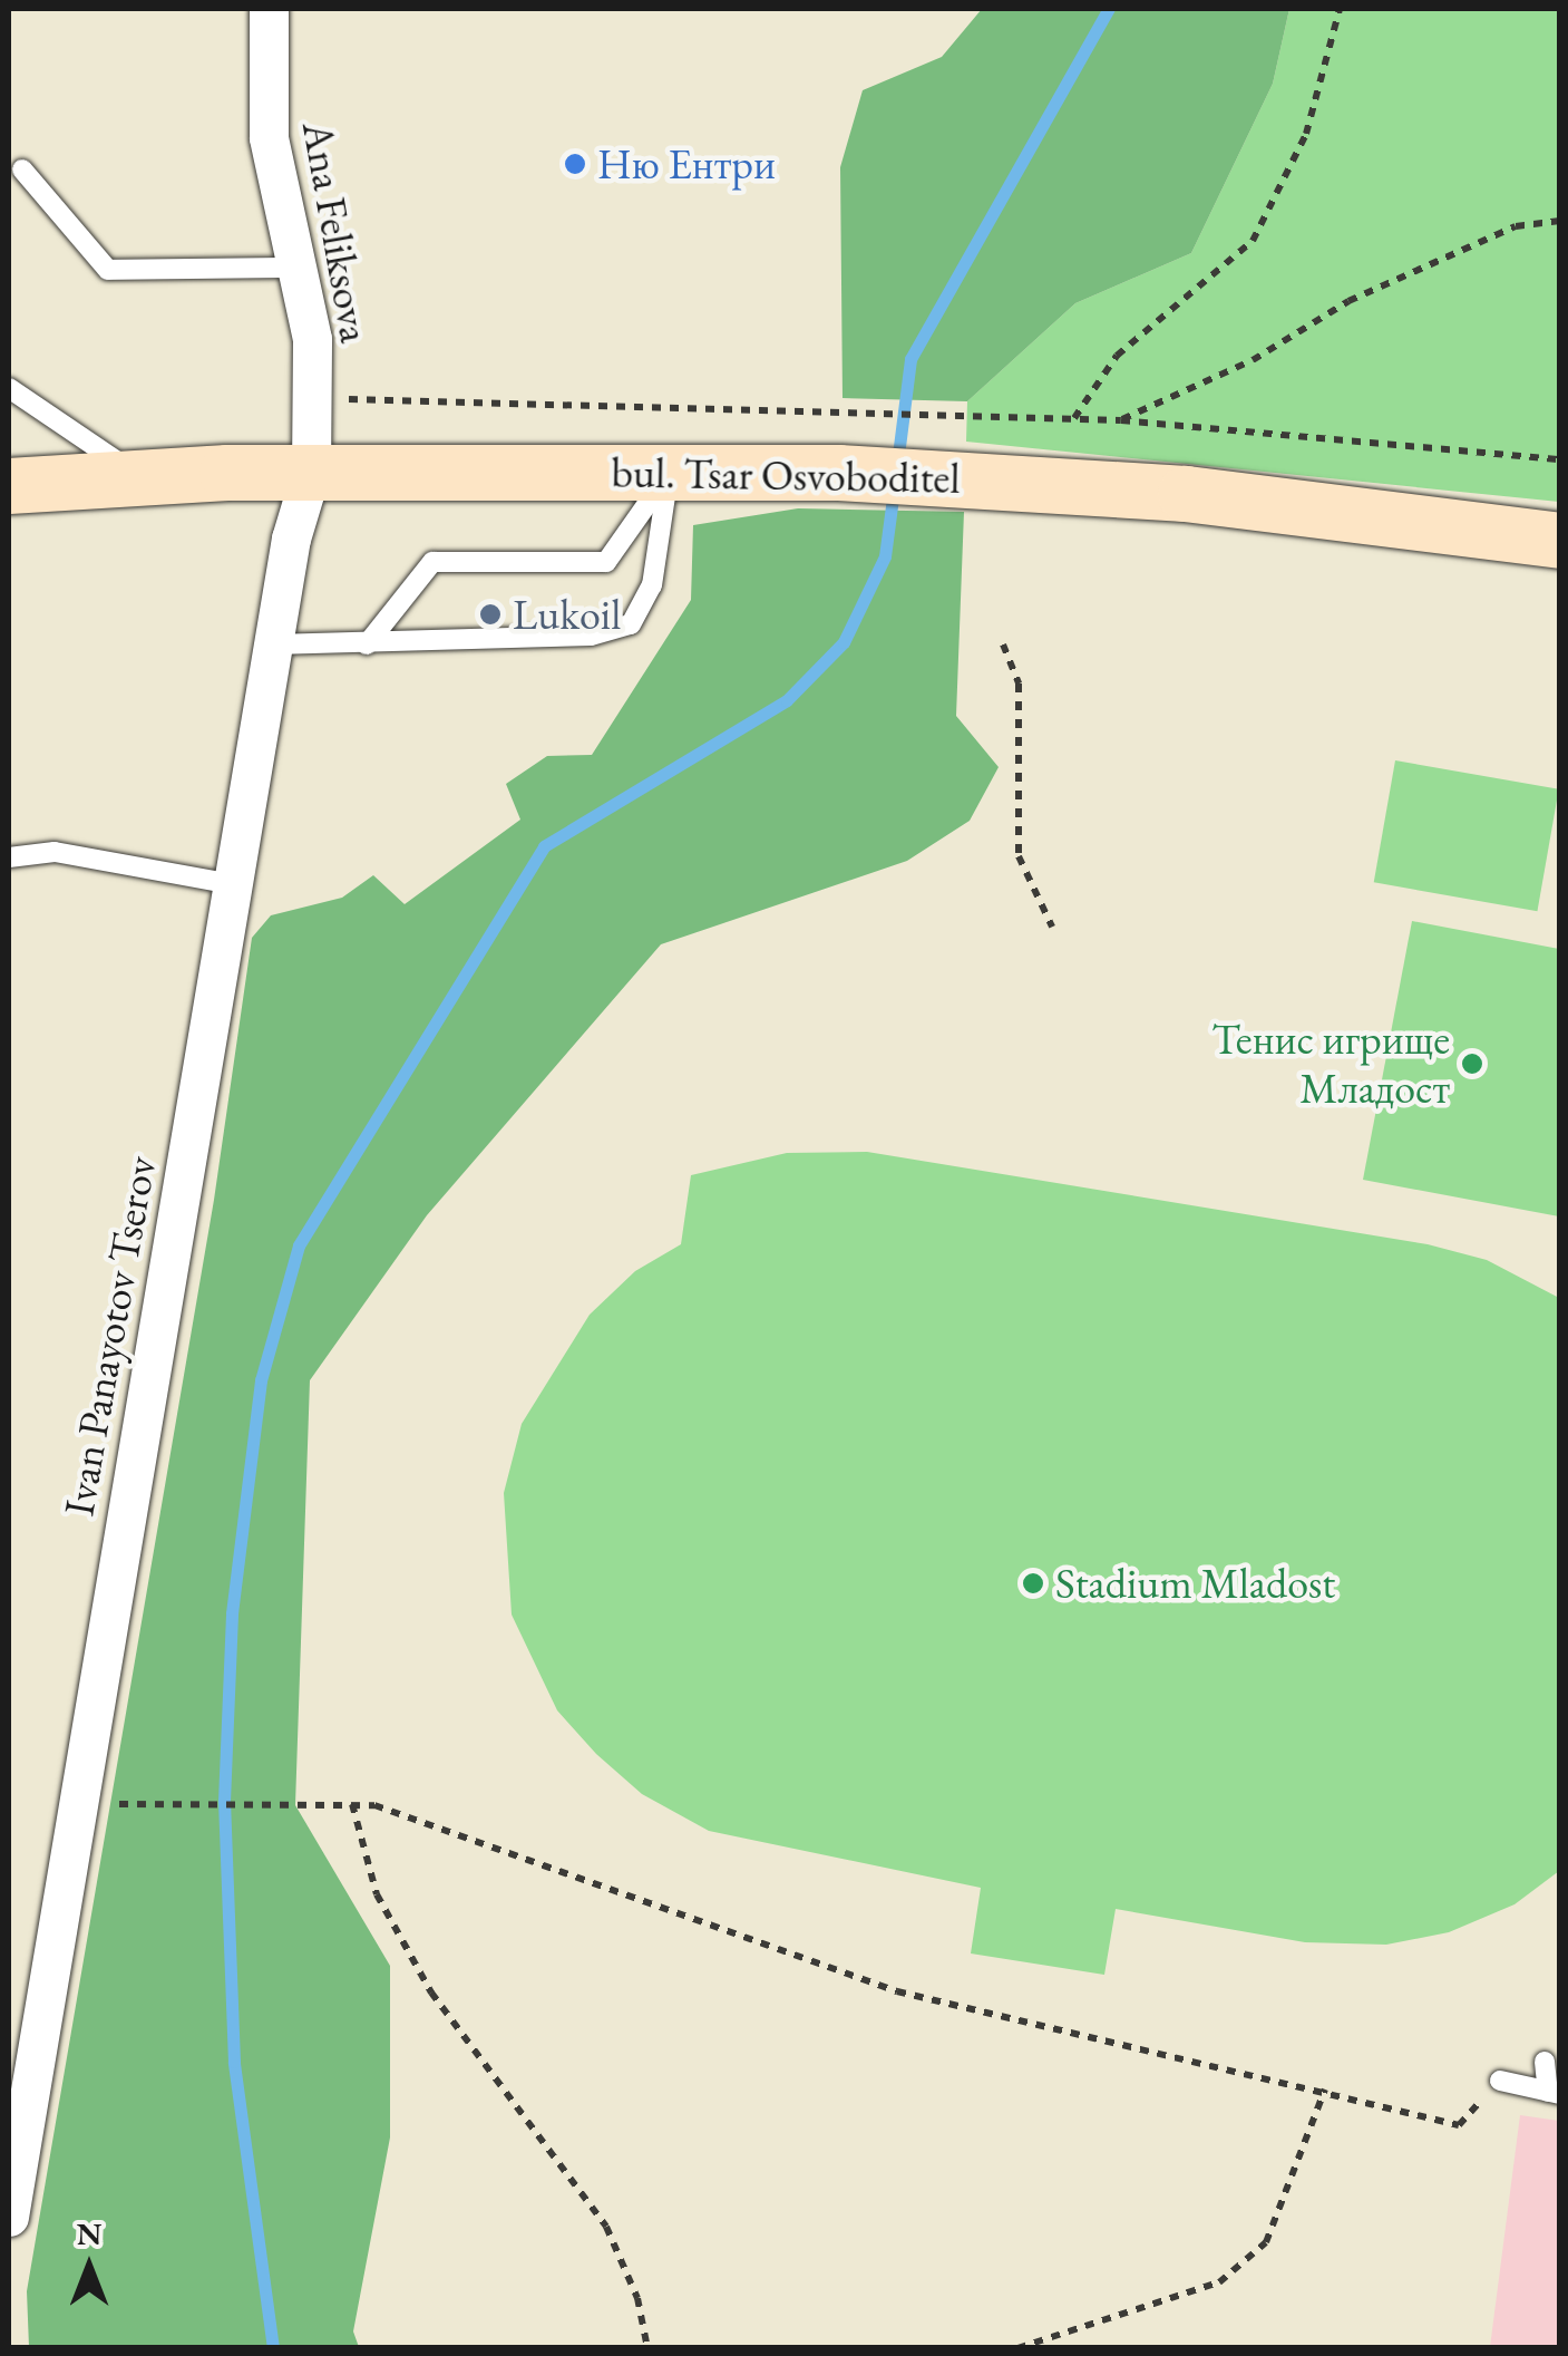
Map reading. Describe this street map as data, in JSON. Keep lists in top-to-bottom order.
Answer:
{
  "streets": {
    "main road": ["bul. Tsar Osvoboditel"],
    "street": ["Ana Feliksova", "Ivan Panayotov Tserov"]
  },
  "crossings": [
    ["Ana Feliksova", "bul. Tsar Osvoboditel"],
    ["Ana Feliksova", "Ivan Panayotov Tserov"],
    ["bul. Tsar Osvoboditel", "Ivan Panayotov Tserov"]
  ],
  "places": [
    "Ню Ентри",
    "Lukoil",
    "Тенис игрище Младост",
    "Stadium Mladost"
  ],
  "north": "top"
}
